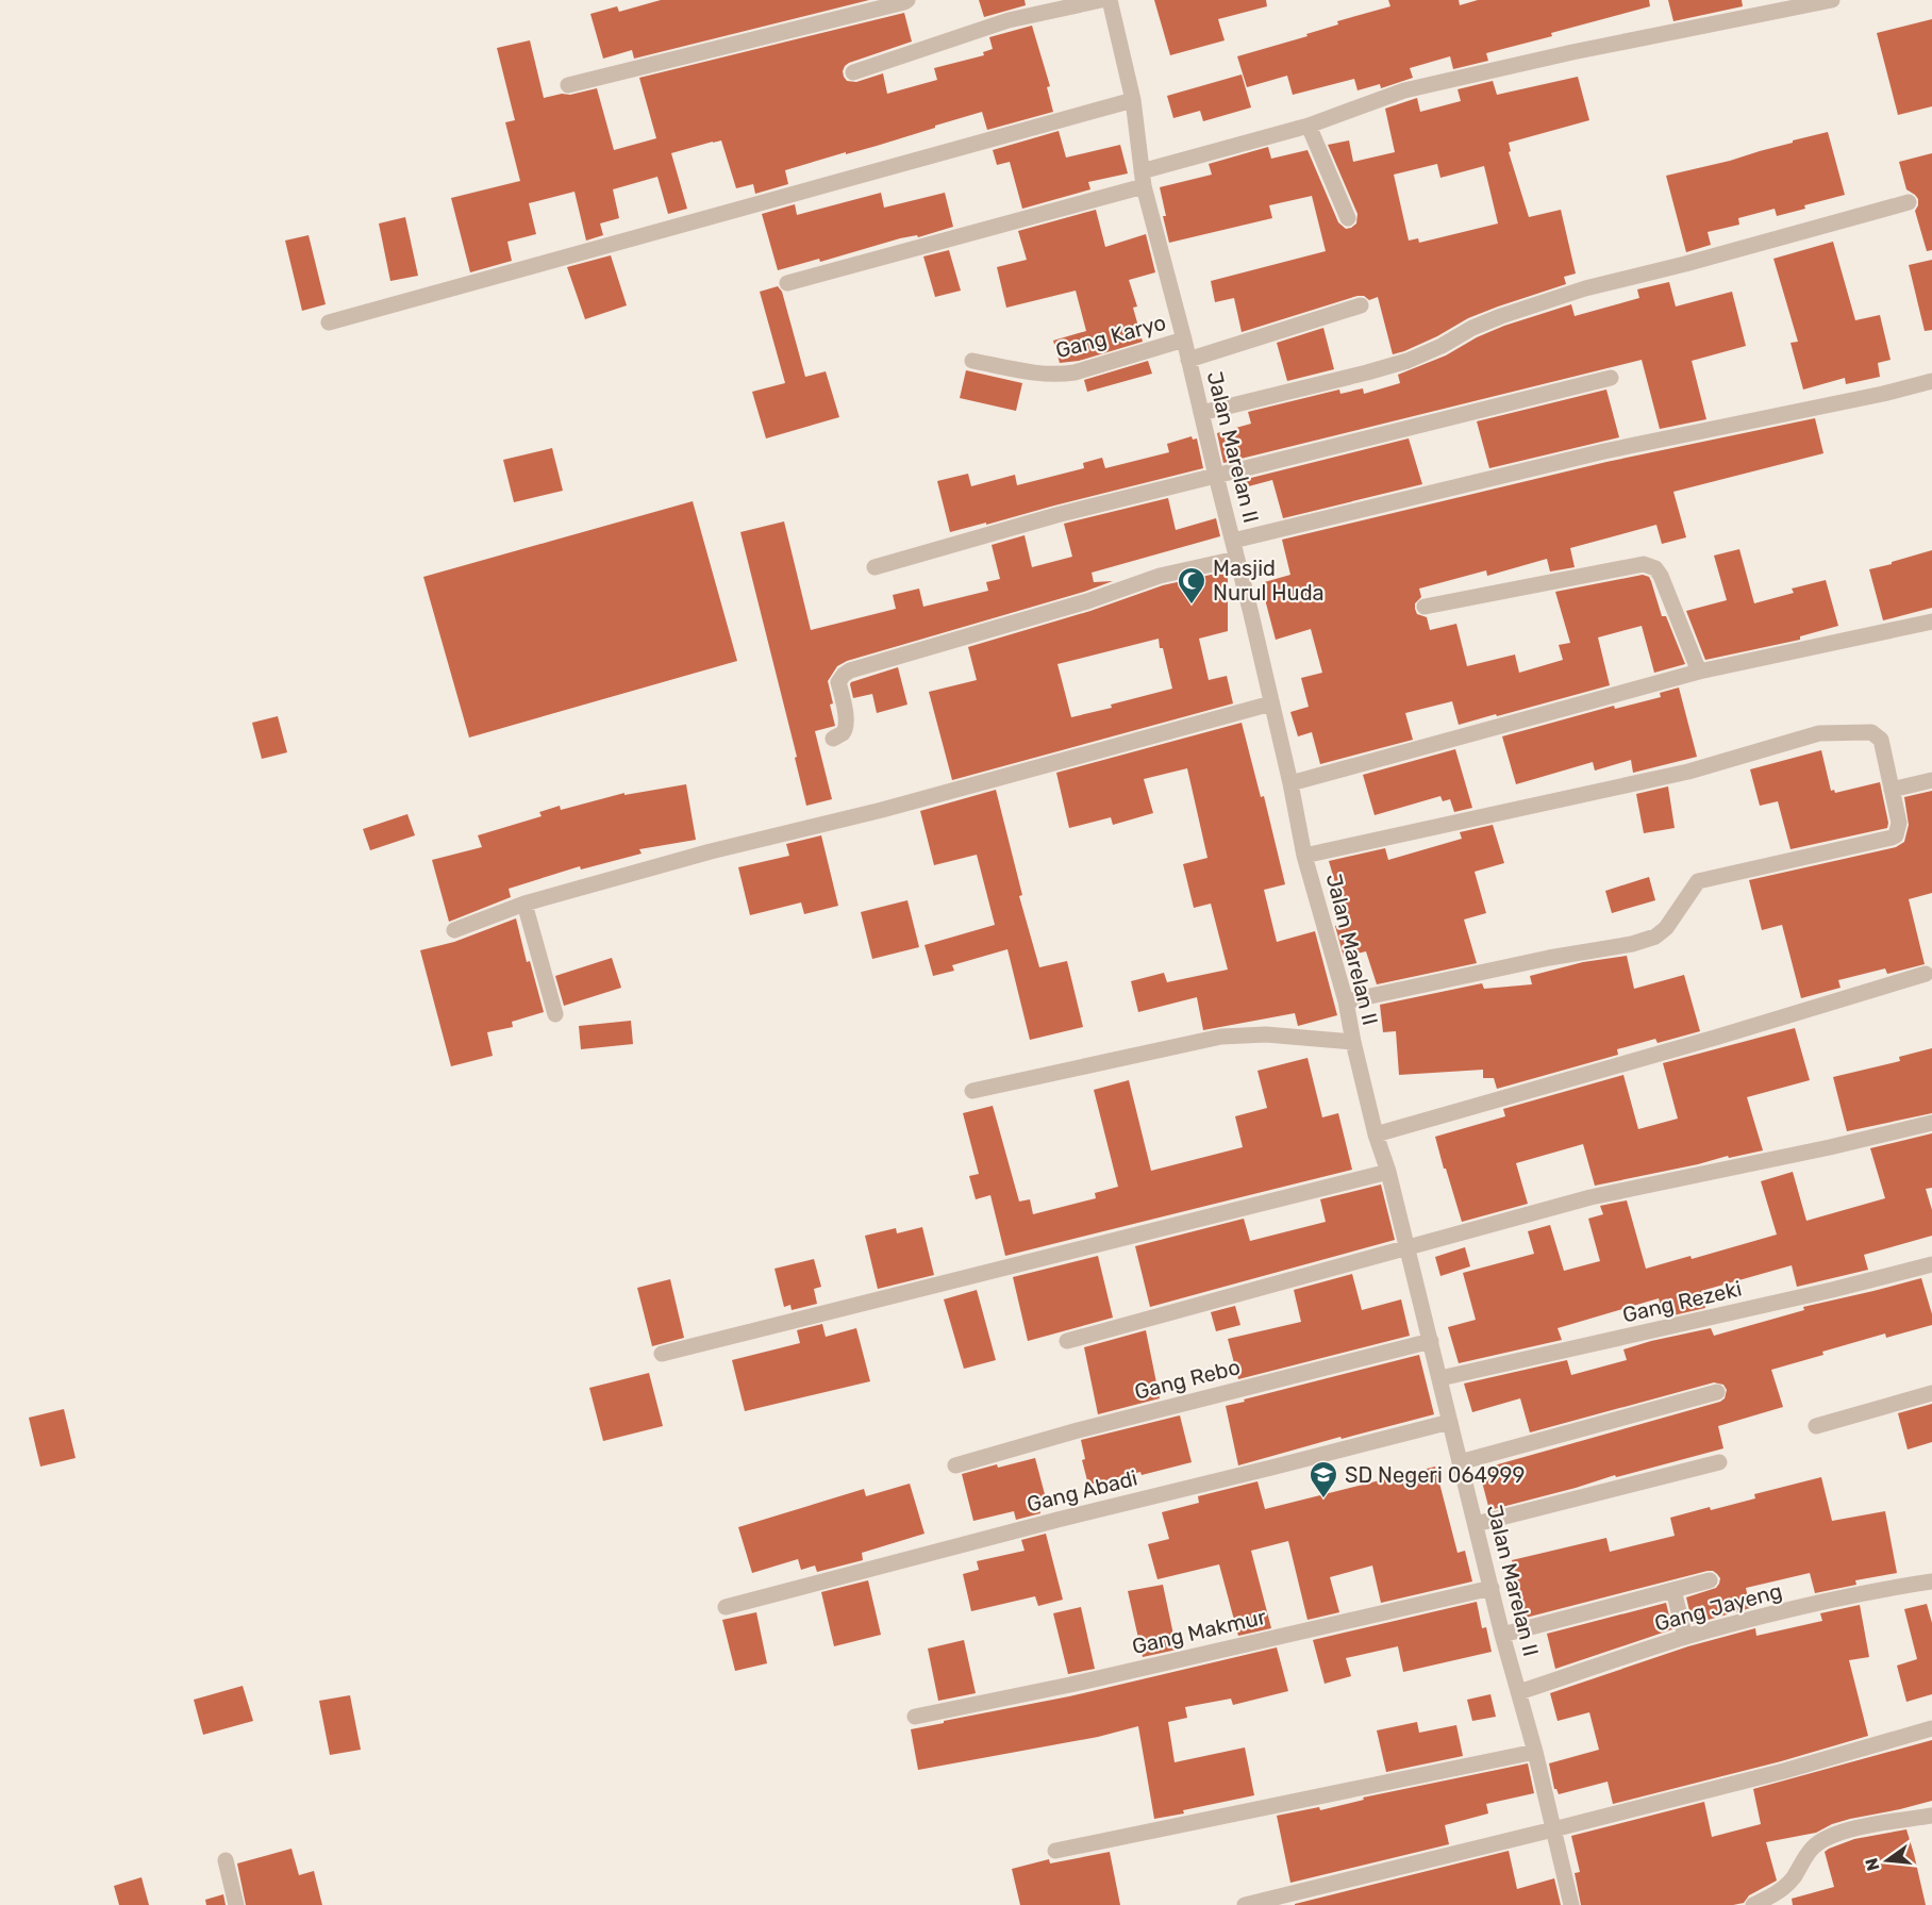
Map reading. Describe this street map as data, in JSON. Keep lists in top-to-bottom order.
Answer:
{
  "streets": {
    "street": [
      "Gang Karyo",
      "Jalan Marelan II",
      "Gang Rezeki",
      "Gang Rebo",
      "Gang Abadi",
      "Gang Jayeng",
      "Gang Makmur"
    ]
  },
  "crossings": [
    ["Gang Karyo", "Jalan Marelan II"],
    ["Jalan Marelan II", "Gang Rezeki"],
    ["Jalan Marelan II", "Gang Rebo"],
    ["Jalan Marelan II", "Gang Abadi"],
    ["Jalan Marelan II", "Gang Jayeng"],
    ["Jalan Marelan II", "Gang Makmur"]
  ],
  "places": {
    "mosque": ["Masjid Nurul Huda"],
    "school or university": ["SD Negeri 064999"]
  },
  "north": "left"
}
